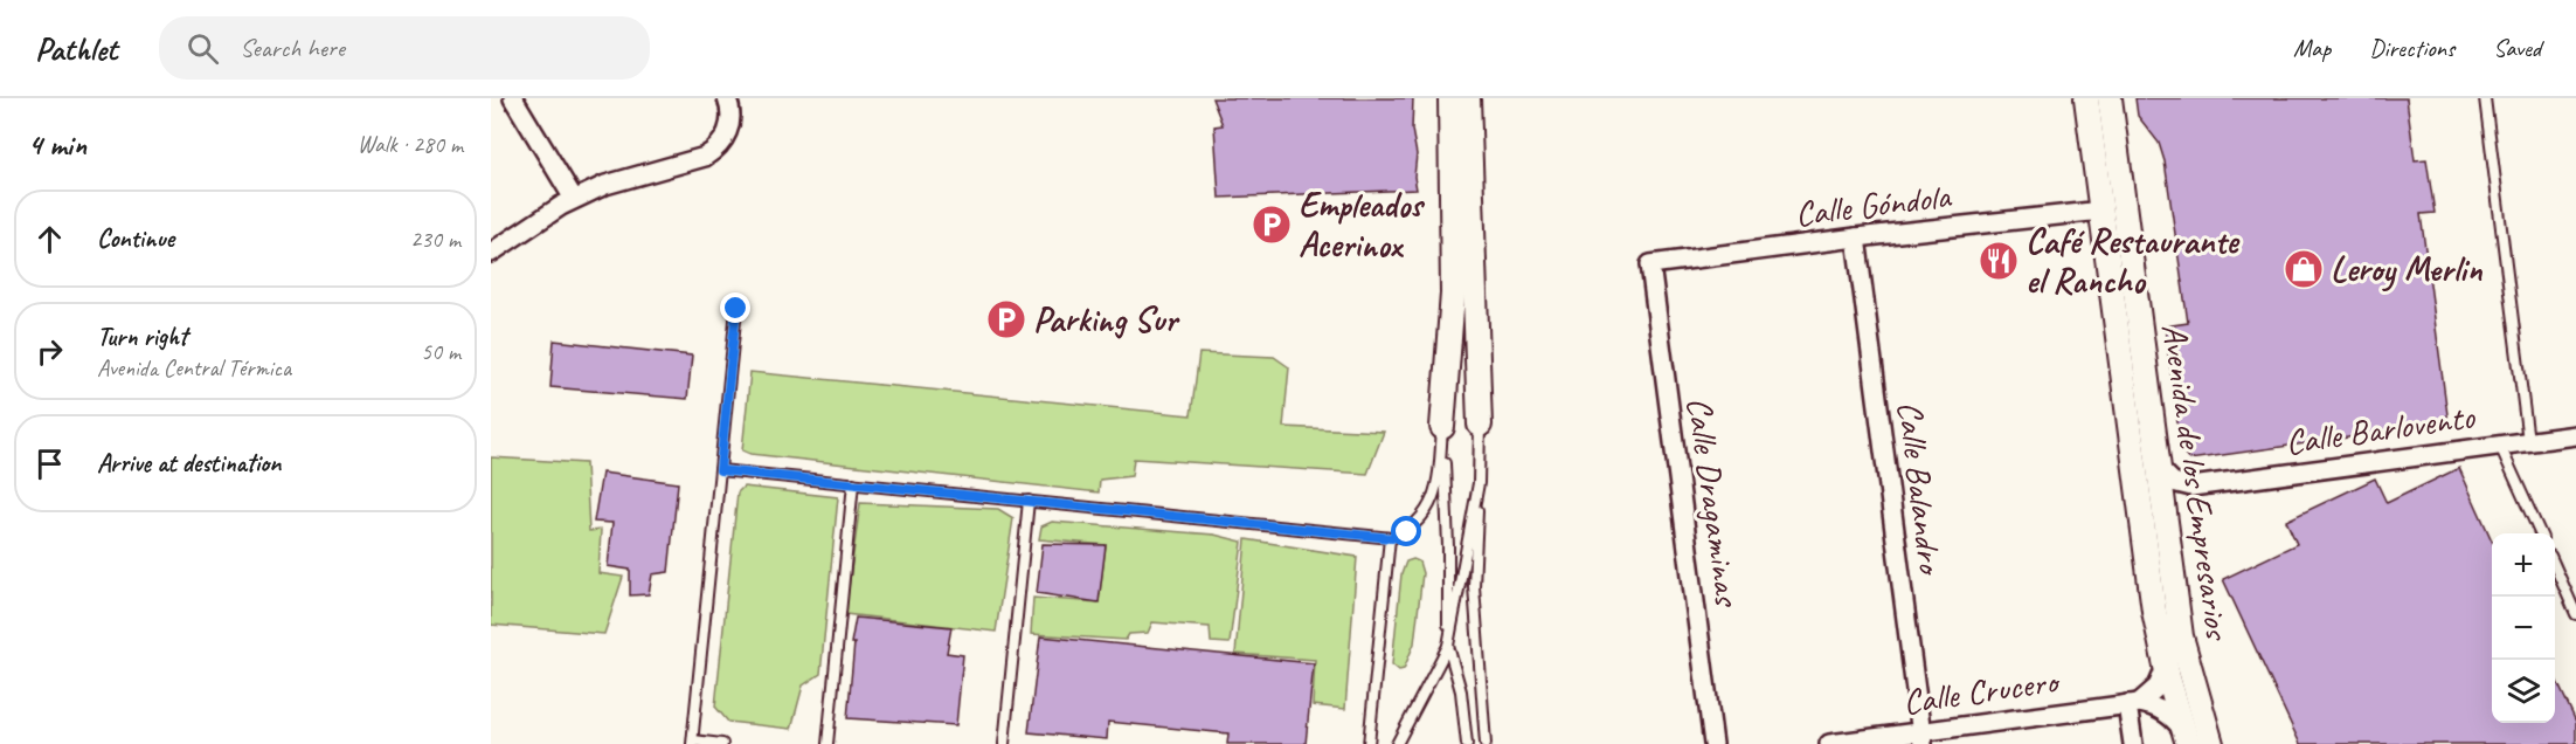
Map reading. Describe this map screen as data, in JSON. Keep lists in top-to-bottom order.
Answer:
{
  "streets": {
    "street": [
      "Calle Góndola",
      "Calle Barlovento",
      "Avenida de los Empresarios",
      "Calle Balandro",
      "Calle Dragaminas",
      "Calle Crucero"
    ]
  },
  "crossings": [
    ["Calle Góndola", "Avenida de los Empresarios"],
    ["Calle Góndola", "Calle Balandro"],
    ["Calle Góndola", "Calle Dragaminas"],
    ["Calle Balandro", "Calle Crucero"]
  ],
  "places": {
    "parking": ["Empleados Acerinox", "Parking Sur"],
    "restaurant": ["Café Restaurante el Rancho"],
    "shop": ["Leroy Merlin"]
  },
  "page": {
    "header": "Pathlet",
    "search": "Search here",
    "nav": ["Map", "Directions", "Saved"],
    "heading": ["4 min", "Walk · 280 m"],
    "list": [
      ["Continue", "230 m"],
      ["Turn right", "Avenida Central Térmica", "50 m"],
      "Arrive at destination"
    ],
    "map_buttons": ["+", "−"]
  }
}
